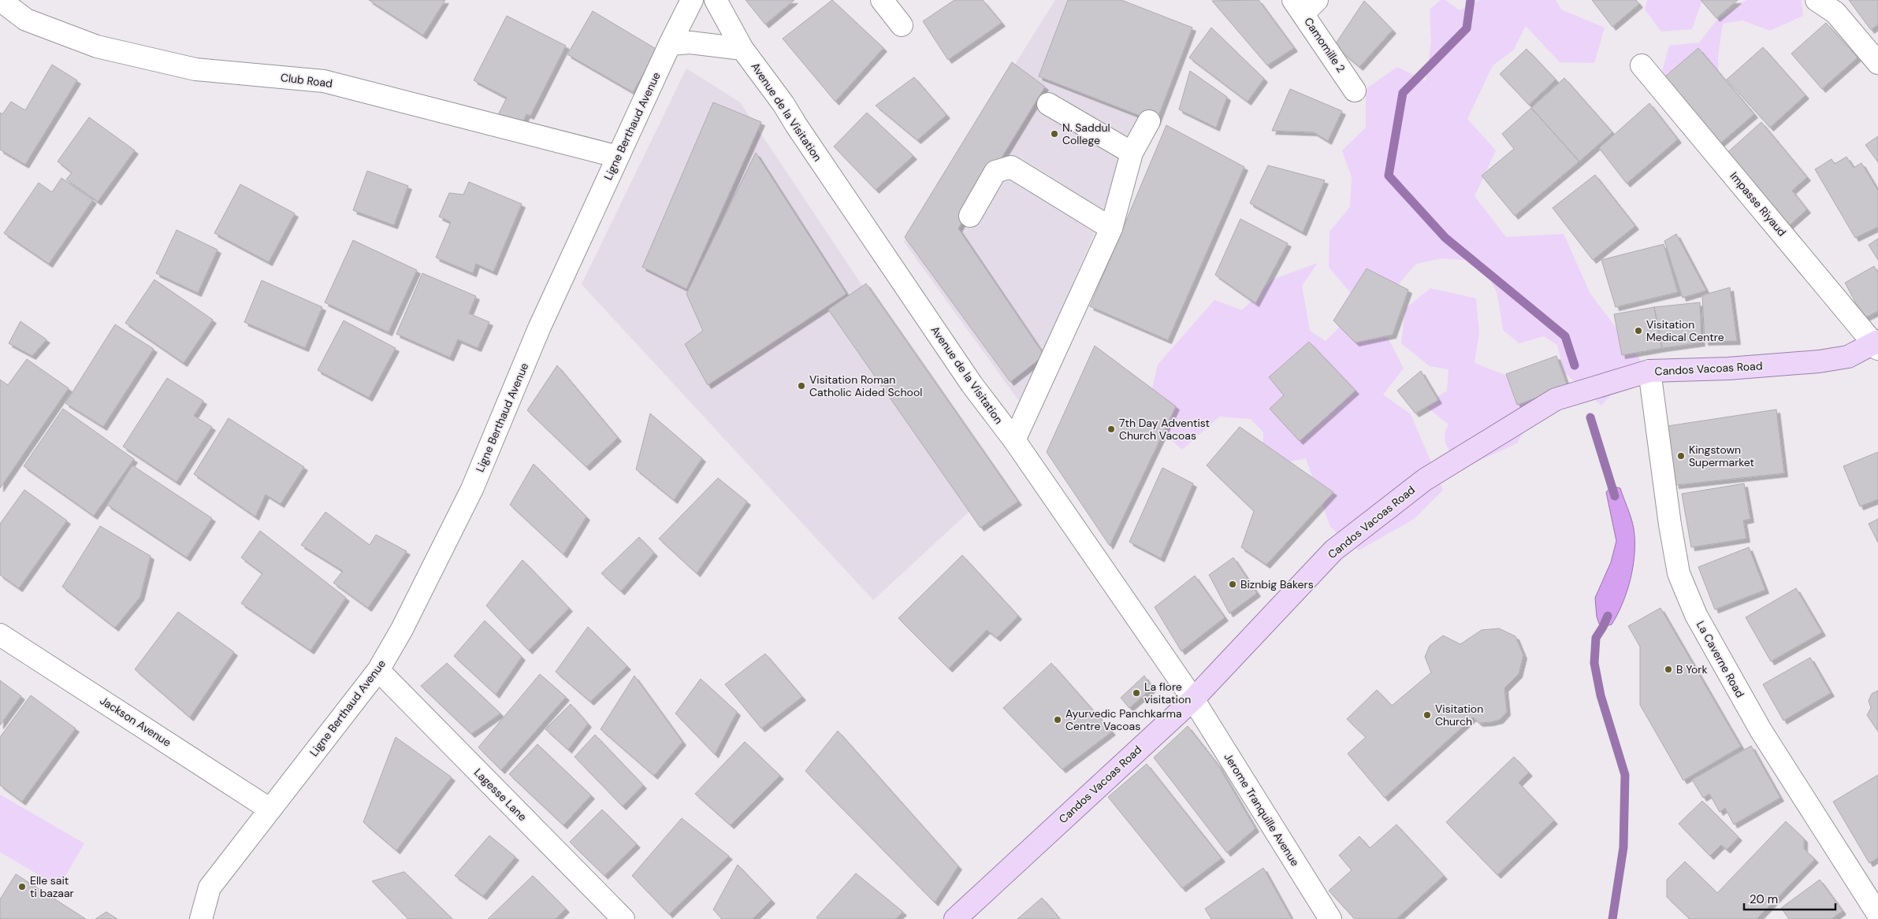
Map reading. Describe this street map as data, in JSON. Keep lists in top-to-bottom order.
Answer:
{
  "streets": {
    "main road": ["Candos Vacoas Road"],
    "street": [
      "Camomille 2",
      "Club Road",
      "Avenue de la Visitation",
      "Ligne Berthaud Avenue",
      "Impasse Riyaud",
      "La Caverne Road",
      "Jackson Avenue",
      "Lagesse Lane",
      "Jerome Tranquille Avenue"
    ]
  },
  "crossings": [
    ["Club Road", "Ligne Berthaud Avenue"],
    ["Avenue de la Visitation", "Candos Vacoas Road"],
    ["Avenue de la Visitation", "Jerome Tranquille Avenue"],
    ["Ligne Berthaud Avenue", "Jackson Avenue"],
    ["Ligne Berthaud Avenue", "Lagesse Lane"],
    ["Impasse Riyaud", "Candos Vacoas Road"],
    ["Candos Vacoas Road", "La Caverne Road"],
    ["Candos Vacoas Road", "Jerome Tranquille Avenue"]
  ],
  "places": [
    "N. Saddul College",
    "Visitation Medical Centre",
    "Visitation Roman Catholic Aided School",
    "7th Day Adventist Church Vacoas",
    "Kingstown Supermarket",
    "Biznbig Bakers",
    "B York",
    "La flore visitation",
    "Visitation Church",
    "Ayurvedic Panchkarma Centre Vacoas",
    "Elle sait ti bazaar"
  ],
  "scale_bar": "20 m"
}
